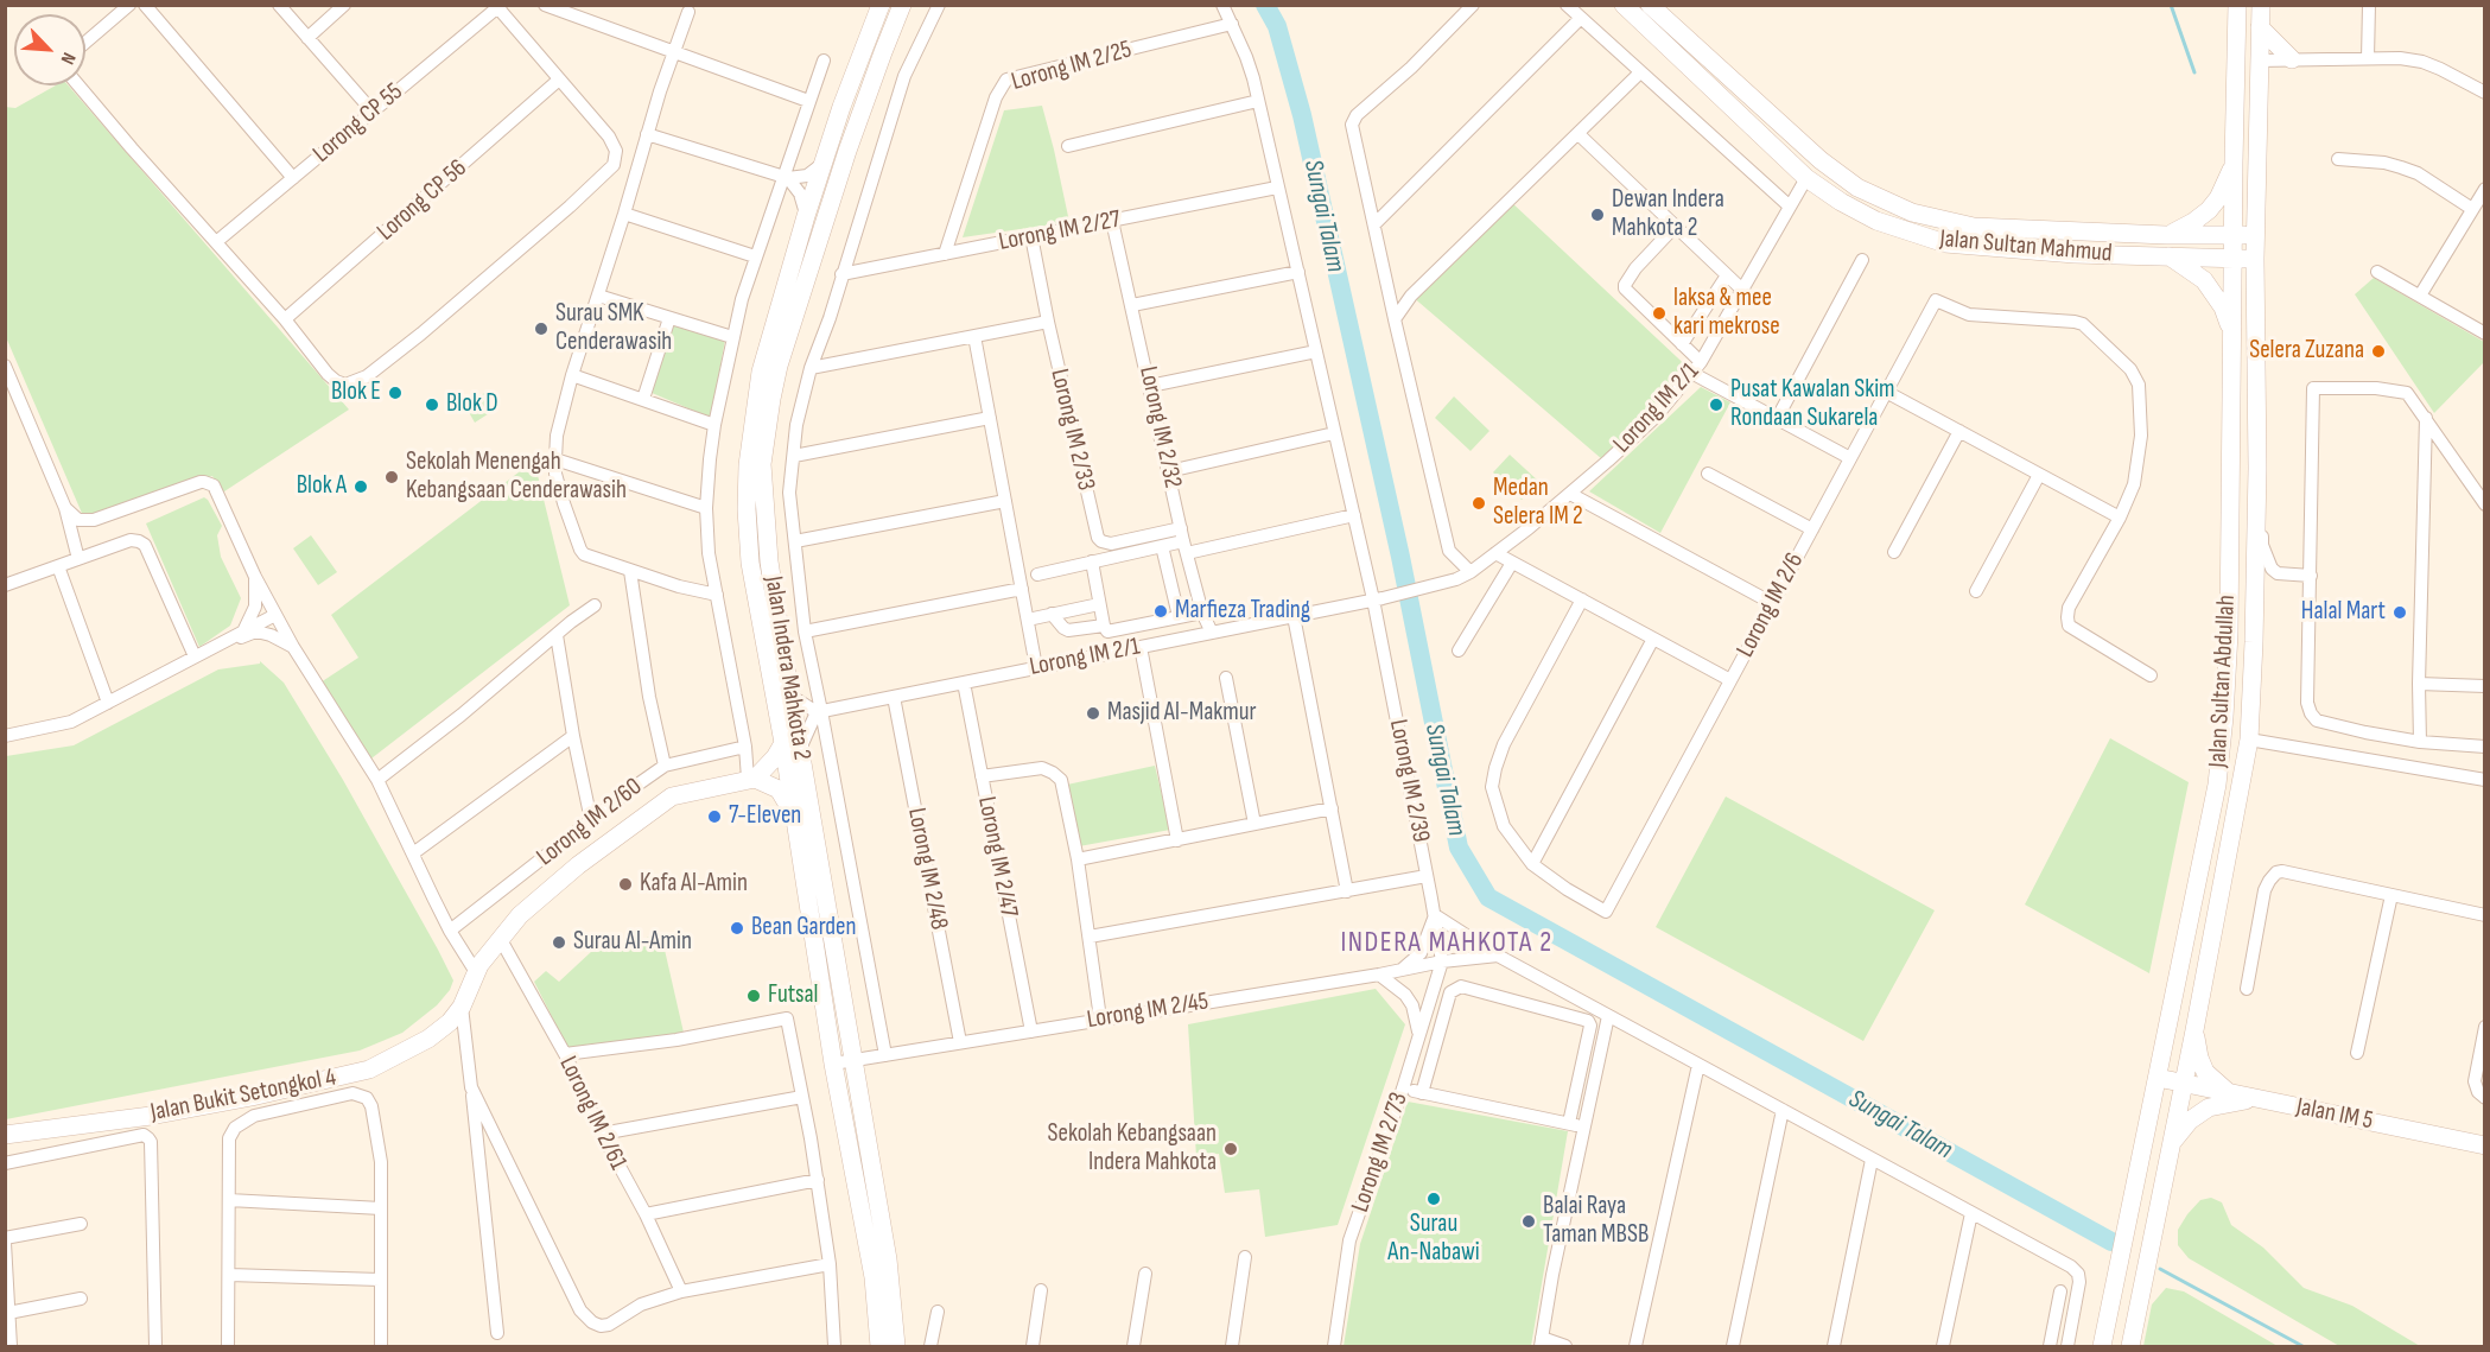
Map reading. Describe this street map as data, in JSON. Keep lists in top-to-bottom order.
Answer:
{
  "streets": {
    "main road": [
      "Jalan Sultan Mahmud",
      "Jalan Indera Mahkota 2",
      "Jalan Sultan Abdullah",
      "Jalan Bukit Setongkol 4",
      "Jalan IM 5"
    ],
    "street": [
      "Lorong IM 2/25",
      "Lorong CP 55",
      "Lorong CP 56",
      "Lorong IM 2/27",
      "Lorong IM 2/1",
      "Lorong IM 2/32",
      "Lorong IM 2/33",
      "Lorong IM 2/6",
      "Lorong IM 2/39",
      "Lorong IM 2/60",
      "Lorong IM 2/47",
      "Lorong IM 2/48",
      "Lorong IM 2/45",
      "Lorong IM 2/61",
      "Lorong IM 2/73"
    ]
  },
  "crossings": [
    ["Lorong IM 2/25", "Lorong IM 2/27"],
    ["Lorong IM 2/25", "Lorong IM 2/39"],
    ["Lorong IM 2/27", "Lorong IM 2/32"],
    ["Lorong IM 2/27", "Lorong IM 2/33"],
    ["Lorong IM 2/27", "Lorong IM 2/39"],
    ["Jalan Sultan Mahmud", "Lorong IM 2/1"],
    ["Jalan Sultan Mahmud", "Jalan Sultan Abdullah"],
    ["Lorong IM 2/1", "Lorong IM 2/32"],
    ["Lorong IM 2/1", "Lorong IM 2/39"],
    ["Lorong IM 2/1", "Lorong IM 2/47"],
    ["Lorong IM 2/1", "Lorong IM 2/48"],
    ["Lorong IM 2/32", "Lorong IM 2/33"],
    ["Jalan Indera Mahkota 2", "Lorong IM 2/45"],
    ["Jalan Sultan Abdullah", "Jalan IM 5"],
    ["Lorong IM 2/39", "Lorong IM 2/45"],
    ["Lorong IM 2/39", "Lorong IM 2/73"],
    ["Lorong IM 2/47", "Lorong IM 2/45"],
    ["Lorong IM 2/48", "Lorong IM 2/45"],
    ["Lorong IM 2/45", "Lorong IM 2/73"]
  ],
  "districts": ["INDERA MAHKOTA 2"],
  "water": ["Sungai Talam"],
  "places": [
    "Dewan Indera Mahkota 2",
    "laksa & mee kari mekrose",
    "Surau SMK Cenderawasih",
    "Selera Zuzana",
    "Blok E",
    "Blok D",
    "Pusat Kawalan Skim Rondaan Sukarela",
    "Sekolah Menengah Kebangsaan Cenderawasih",
    "Blok A",
    "Medan Selera IM 2",
    "Marfieza Trading",
    "Halal Mart",
    "Masjid Al-Makmur",
    "7-Eleven",
    "Kafa Al-Amin",
    "Bean Garden",
    "Surau Al-Amin",
    "Futsal",
    "Sekolah Kebangsaan Indera Mahkota",
    "Surau An-Nabawi",
    "Balai Raya Taman MBSB"
  ],
  "north": "bottom right"
}
